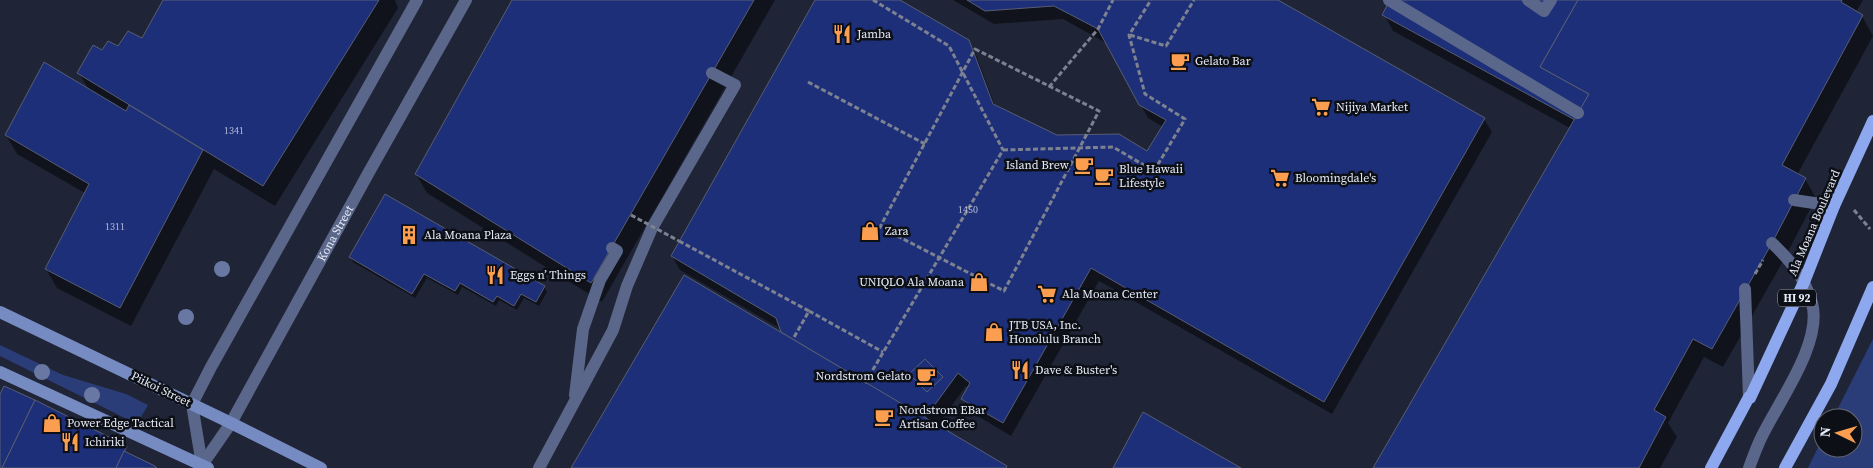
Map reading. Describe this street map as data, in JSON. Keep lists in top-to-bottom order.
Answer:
{
  "streets": {
    "main road": ["Ala Moana Boulevard", "HI 92"],
    "street": ["Kona Street", "Piikoi Street"]
  },
  "crossings": [
    ["Kona Street", "Piikoi Street"]
  ],
  "places": {
    "restaurant": [
      "Jamba",
      "Eggs n’ Things",
      "Dave & Buster's",
      "Ichiriki"
    ],
    "cafe": [
      "Gelato Bar",
      "Island Brew",
      "Blue Hawaii Lifestyle",
      "Nordstrom Gelato",
      "Nordstrom EBar Artisan Coffee"
    ],
    "supermarket": ["Nijiya Market", "Bloomingdale's", "Ala Moana Center"],
    "shop": [
      "Zara",
      "UNIQLO Ala Moana",
      "JTB USA, Inc. Honolulu Branch",
      "Power Edge Tactical"
    ],
    "building": ["Ala Moana Plaza"]
  },
  "house_numbers": ["1341", "1450", "1311"],
  "north": "left"
}
